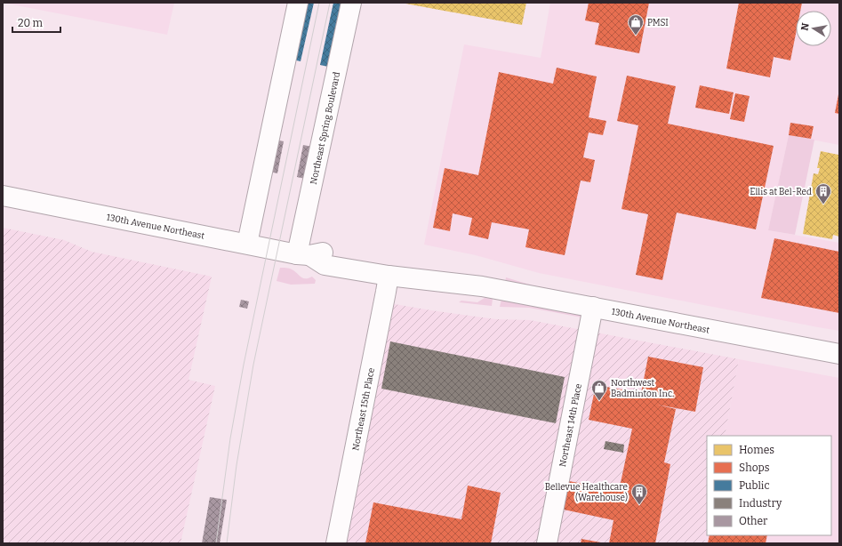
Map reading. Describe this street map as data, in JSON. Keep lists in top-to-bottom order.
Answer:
{
  "streets": {
    "street": [
      "Northeast Spring Boulevard",
      "130th Avenue Northeast",
      "Northeast 15th Place",
      "Northeast 14th Place"
    ]
  },
  "crossings": [
    ["Northeast Spring Boulevard", "130th Avenue Northeast"],
    ["130th Avenue Northeast", "Northeast 15th Place"],
    ["130th Avenue Northeast", "Northeast 14th Place"]
  ],
  "places": {
    "shop": ["PMSI", "Northwest Badminton Inc."],
    "building": ["Ellis at Bel-Red", "Bellevue Healthcare (Warehouse)"]
  },
  "legend": [
    "Homes",
    "Shops",
    "Public",
    "Industry",
    "Other"
  ],
  "scale_bar": "20 m",
  "north": "left"
}
